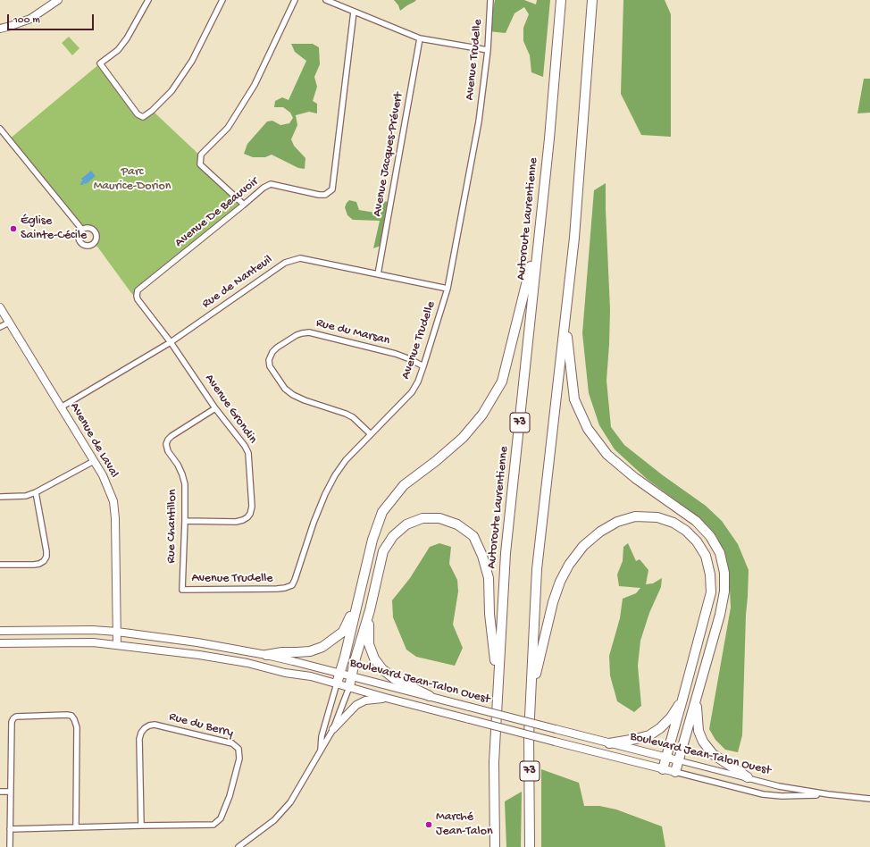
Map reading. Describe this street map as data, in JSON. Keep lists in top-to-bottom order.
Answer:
{
  "streets": {
    "highway": ["Autoroute Laurentienne", "73"],
    "street": [
      "Avenue Trudelle",
      "Avenue Jacques-Prévert",
      "Avenue De Beauvoir",
      "Rue de Nanteuil",
      "Rue du Marsan",
      "Avenue Grondin",
      "Avenue de Laval",
      "Rue Chantillon",
      "Boulevard Jean-Talon Ouest",
      "Rue du Berry"
    ]
  },
  "crossings": [
    ["Avenue Trudelle", "Rue de Nanteuil"],
    ["Avenue Trudelle", "Rue du Marsan"],
    ["Avenue Trudelle", "Rue Chantillon"],
    ["Avenue Jacques-Prévert", "Rue de Nanteuil"],
    ["Avenue De Beauvoir", "Rue de Nanteuil"],
    ["Avenue De Beauvoir", "Avenue Grondin"],
    ["Rue de Nanteuil", "Avenue Grondin"],
    ["Rue de Nanteuil", "Avenue de Laval"],
    ["Avenue Grondin", "Rue Chantillon"],
    ["Avenue de Laval", "Boulevard Jean-Talon Ouest"]
  ],
  "parks": ["Parc Maurice-Dorion"],
  "places": ["Église Sainte-Cécile", "Marché Jean-Talon"],
  "scale_bar": "100 m"
}
